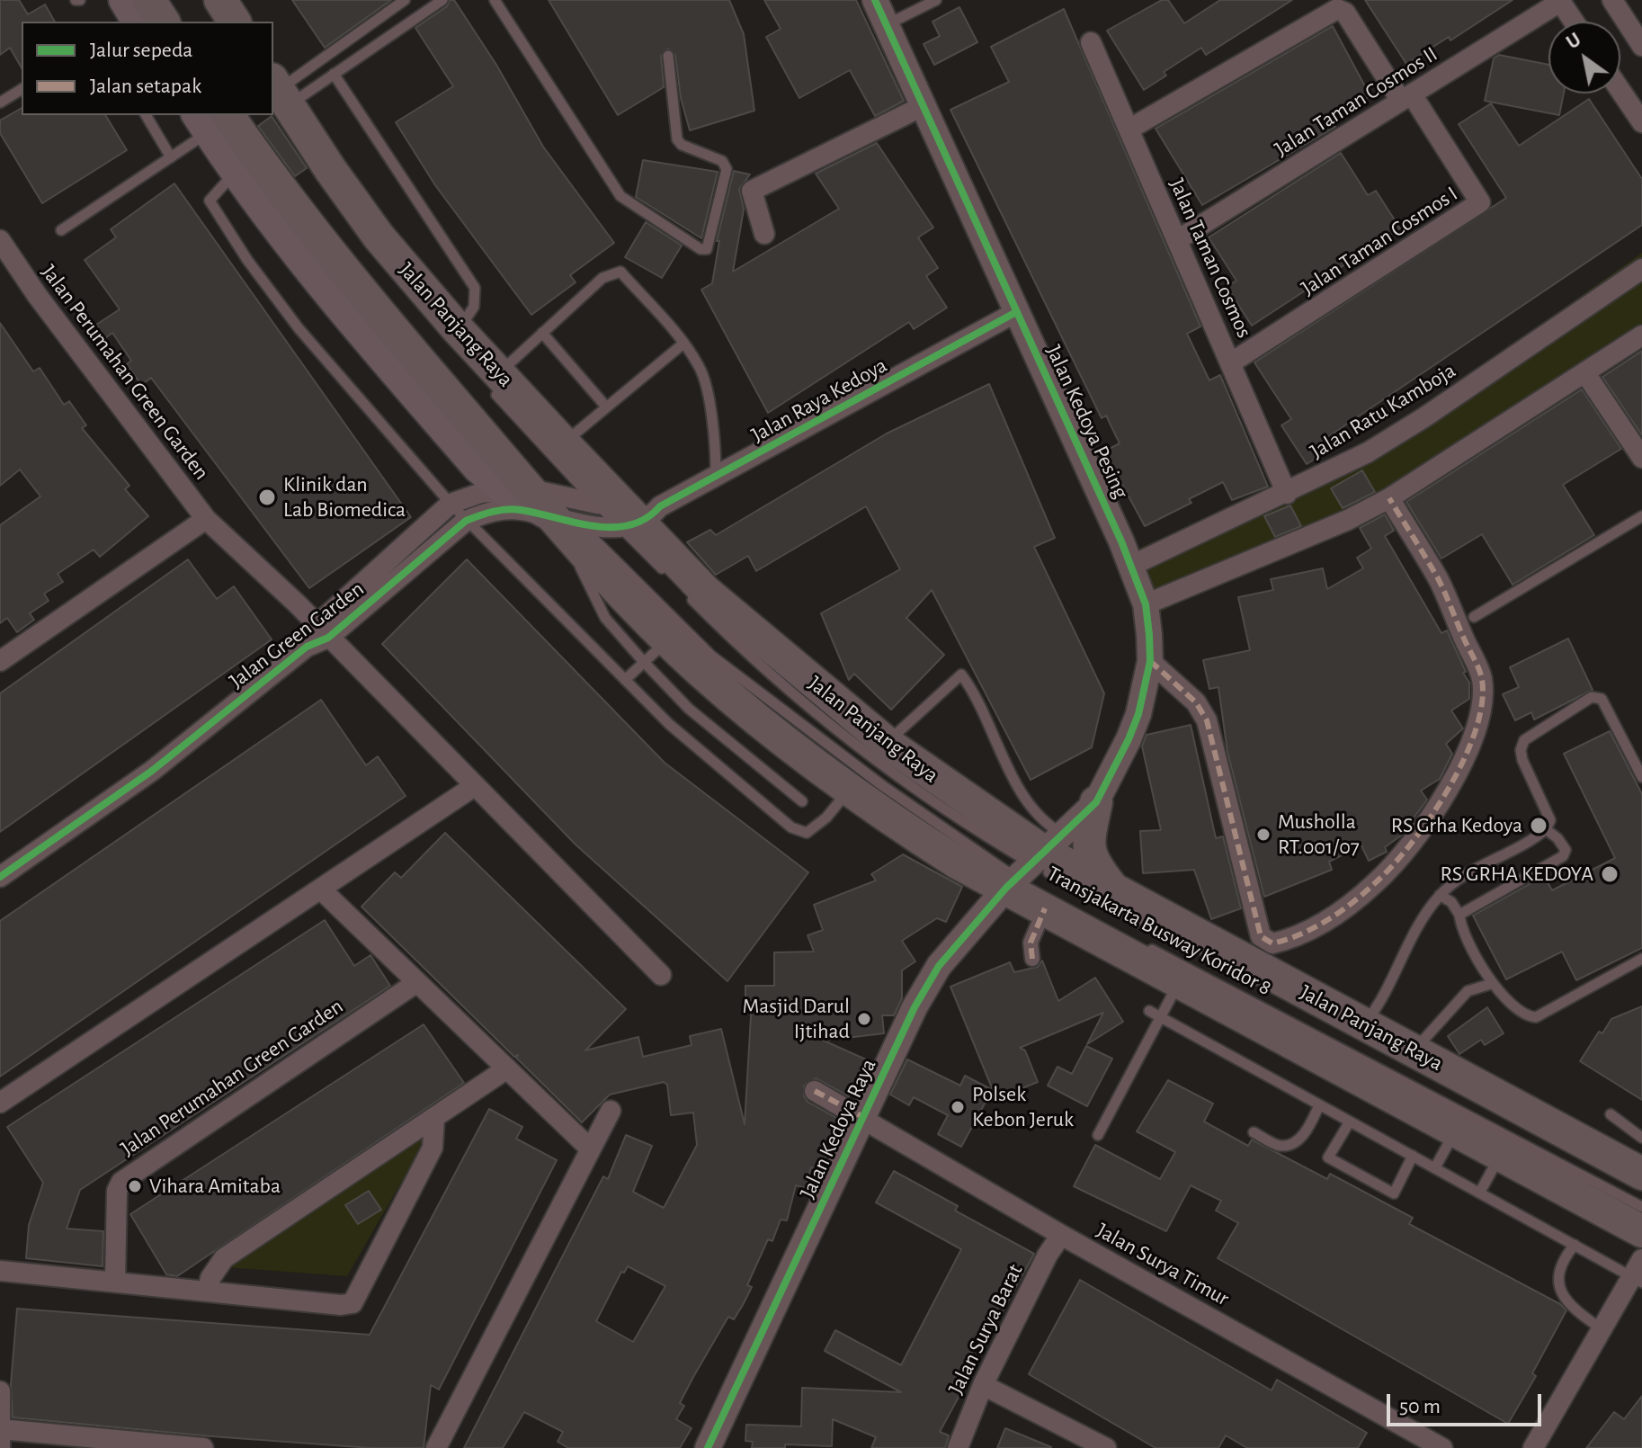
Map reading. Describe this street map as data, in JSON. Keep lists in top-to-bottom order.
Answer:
{
  "streets": {
    "main road": ["Jalan Panjang Raya"],
    "street": [
      "Jalan Taman Cosmos II",
      "Jalan Taman Cosmos I",
      "Jalan Taman Cosmos",
      "Jalan Perumahan Green Garden",
      "Jalan Raya Kedoya",
      "Jalan Ratu Kamboja",
      "Jalan Kedoya Pesing",
      "Jalan Green Garden",
      "Jalan Kedoya Raya",
      "Jalan Surya Timur",
      "Jalan Surya Barat"
    ],
    "lane": ["Transjakarta Busway Koridor 8"]
  },
  "crossings": [
    ["Jalan Taman Cosmos II", "Jalan Taman Cosmos I"],
    ["Jalan Taman Cosmos II", "Jalan Taman Cosmos"],
    ["Jalan Taman Cosmos I", "Jalan Taman Cosmos"],
    ["Jalan Taman Cosmos", "Jalan Ratu Kamboja"],
    ["Jalan Panjang Raya", "Jalan Raya Kedoya"],
    ["Jalan Panjang Raya", "Jalan Kedoya Pesing"],
    ["Jalan Panjang Raya", "Jalan Green Garden"],
    ["Jalan Panjang Raya", "Transjakarta Busway Koridor 8"],
    ["Jalan Panjang Raya", "Jalan Kedoya Raya"],
    ["Jalan Perumahan Green Garden", "Jalan Green Garden"],
    ["Jalan Raya Kedoya", "Jalan Kedoya Pesing"],
    ["Jalan Raya Kedoya", "Jalan Green Garden"],
    ["Jalan Ratu Kamboja", "Jalan Kedoya Pesing"],
    ["Jalan Kedoya Pesing", "Transjakarta Busway Koridor 8"],
    ["Jalan Kedoya Pesing", "Jalan Kedoya Raya"],
    ["Jalan Green Garden", "Transjakarta Busway Koridor 8"],
    ["Transjakarta Busway Koridor 8", "Jalan Kedoya Raya"],
    ["Jalan Kedoya Raya", "Jalan Surya Timur"],
    ["Jalan Surya Timur", "Jalan Surya Barat"]
  ],
  "places": [
    "Klinik dan Lab Biomedica",
    "RS Grha Kedoya",
    "Musholla RT.001/07",
    "RS GRHA KEDOYA",
    "Masjid Darul Ijtihad",
    "Polsek Kebon Jeruk",
    "Vihara Amitaba"
  ],
  "legend": ["Jalur sepeda", "Jalan setapak"],
  "scale_bar": "50 m",
  "north": "top left"
}
